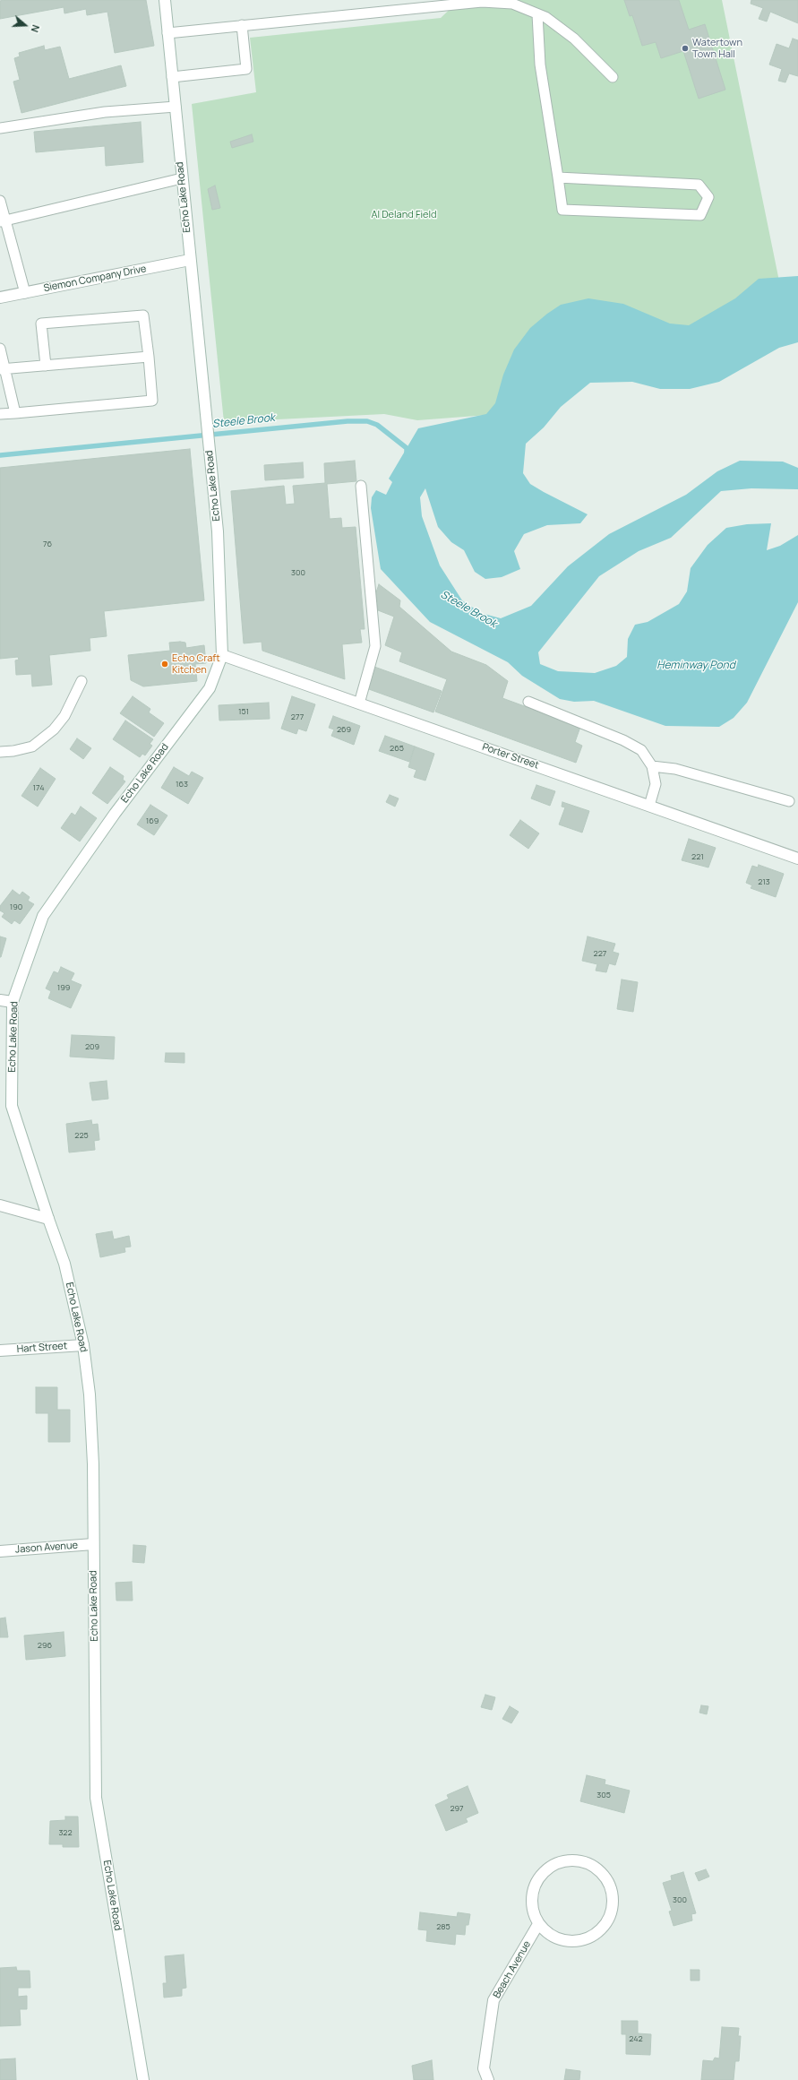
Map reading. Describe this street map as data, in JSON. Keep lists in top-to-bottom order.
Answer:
{
  "streets": {
    "main road": [
      "Echo Lake Road",
      "Siemon Company Drive",
      "Porter Street",
      "Hart Street",
      "Jason Avenue",
      "Beach Avenue"
    ]
  },
  "crossings": [
    ["Echo Lake Road", "Siemon Company Drive"],
    ["Echo Lake Road", "Porter Street"],
    ["Echo Lake Road", "Hart Street"],
    ["Echo Lake Road", "Jason Avenue"]
  ],
  "water": ["Steele Brook", "Heminway Pond"],
  "parks": ["Al Deland Field"],
  "places": ["Watertown Town Hall", "Echo Craft Kitchen"],
  "house_numbers": [
    "76",
    "300",
    "151",
    "277",
    "269",
    "265",
    "163",
    "174",
    "169",
    "221",
    "213",
    "190",
    "227",
    "199",
    "209",
    "225",
    "296",
    "305",
    "297",
    "322",
    "300",
    "285",
    "242"
  ],
  "north": "right"
}
